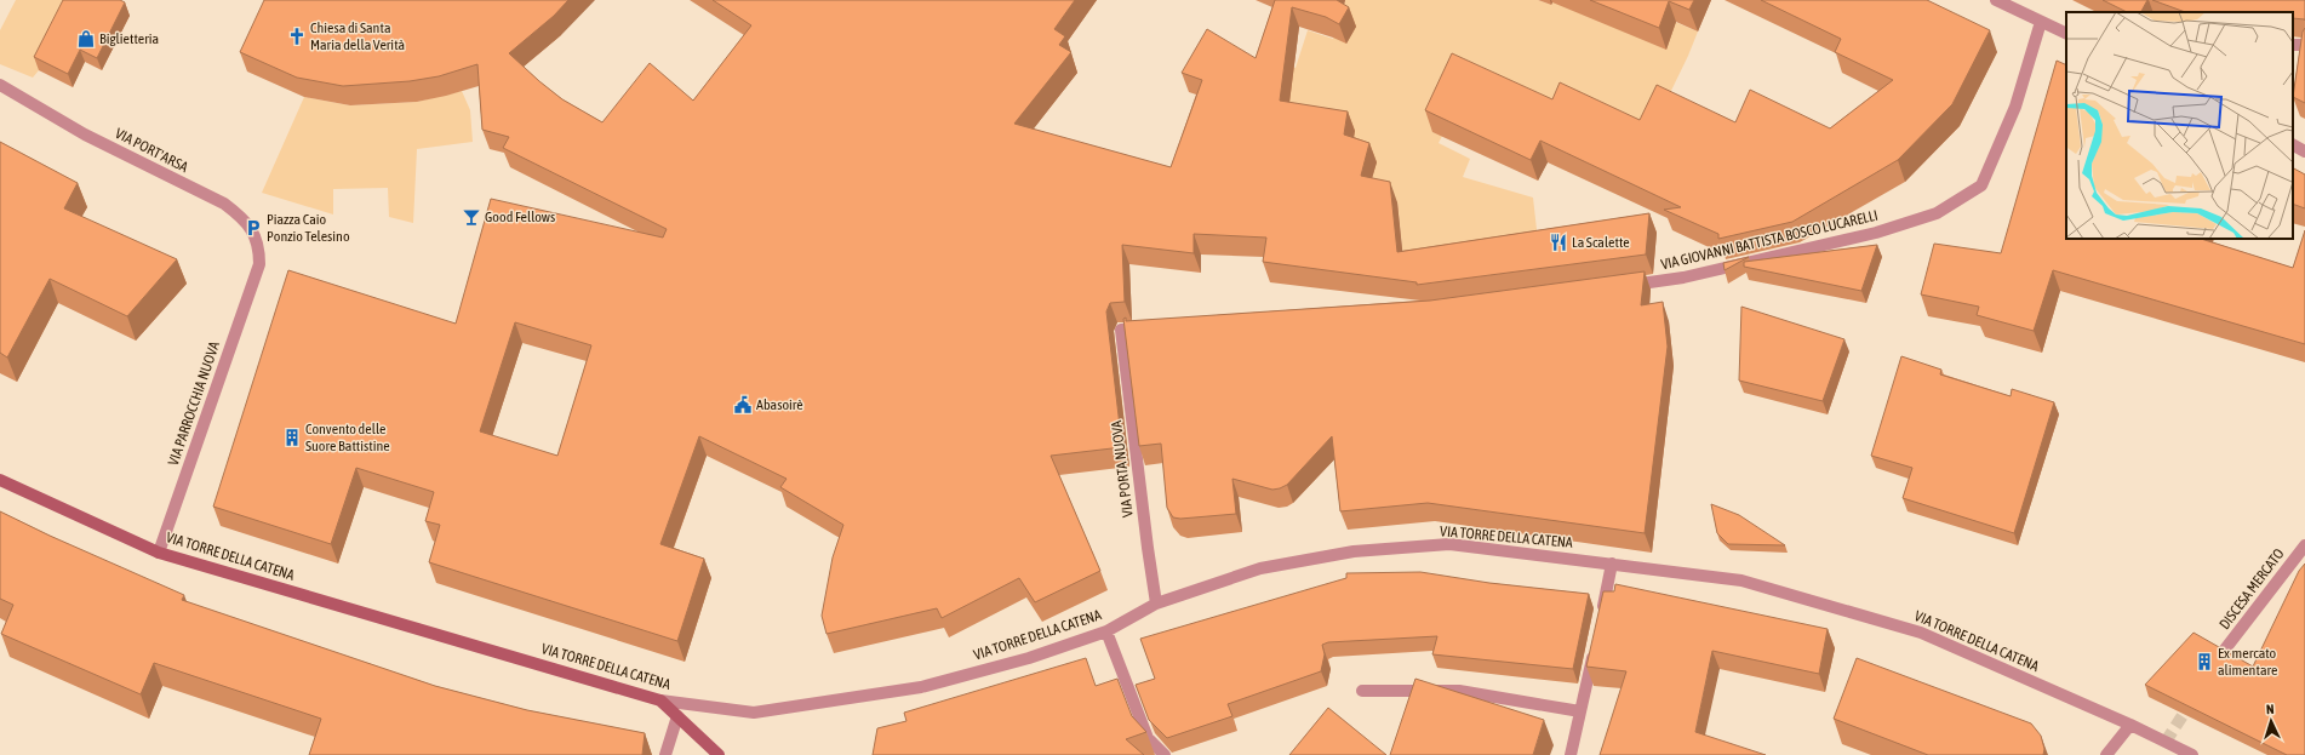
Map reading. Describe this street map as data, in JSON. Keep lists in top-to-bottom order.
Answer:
{
  "streets": {
    "street": [
      "VIA PORT'ARSA",
      "VIA GIOVANNI BATTISTA BOSCO LUCARELLI",
      "VIA PARROCCHIA NUOVA",
      "VIA PORTA NUOVA",
      "VIA TORRE DELLA CATENA",
      "DISCESA MERCATO"
    ]
  },
  "crossings": [
    ["VIA PORT'ARSA", "VIA PARROCCHIA NUOVA"],
    ["VIA PARROCCHIA NUOVA", "VIA TORRE DELLA CATENA"],
    ["VIA PORTA NUOVA", "VIA TORRE DELLA CATENA"]
  ],
  "places": {
    "church": ["Chiesa di Santa Maria della Verità"],
    "shop": ["Biglietteria"],
    "bar": ["Good Fellows"],
    "parking": ["Piazza Caio Ponzio Telesino"],
    "restaurant": ["La Scalette"],
    "public building": ["Abasoirè"],
    "building": ["Convento delle Suore Battistine", "Ex mercato alimentare"]
  },
  "north": "top"
}
